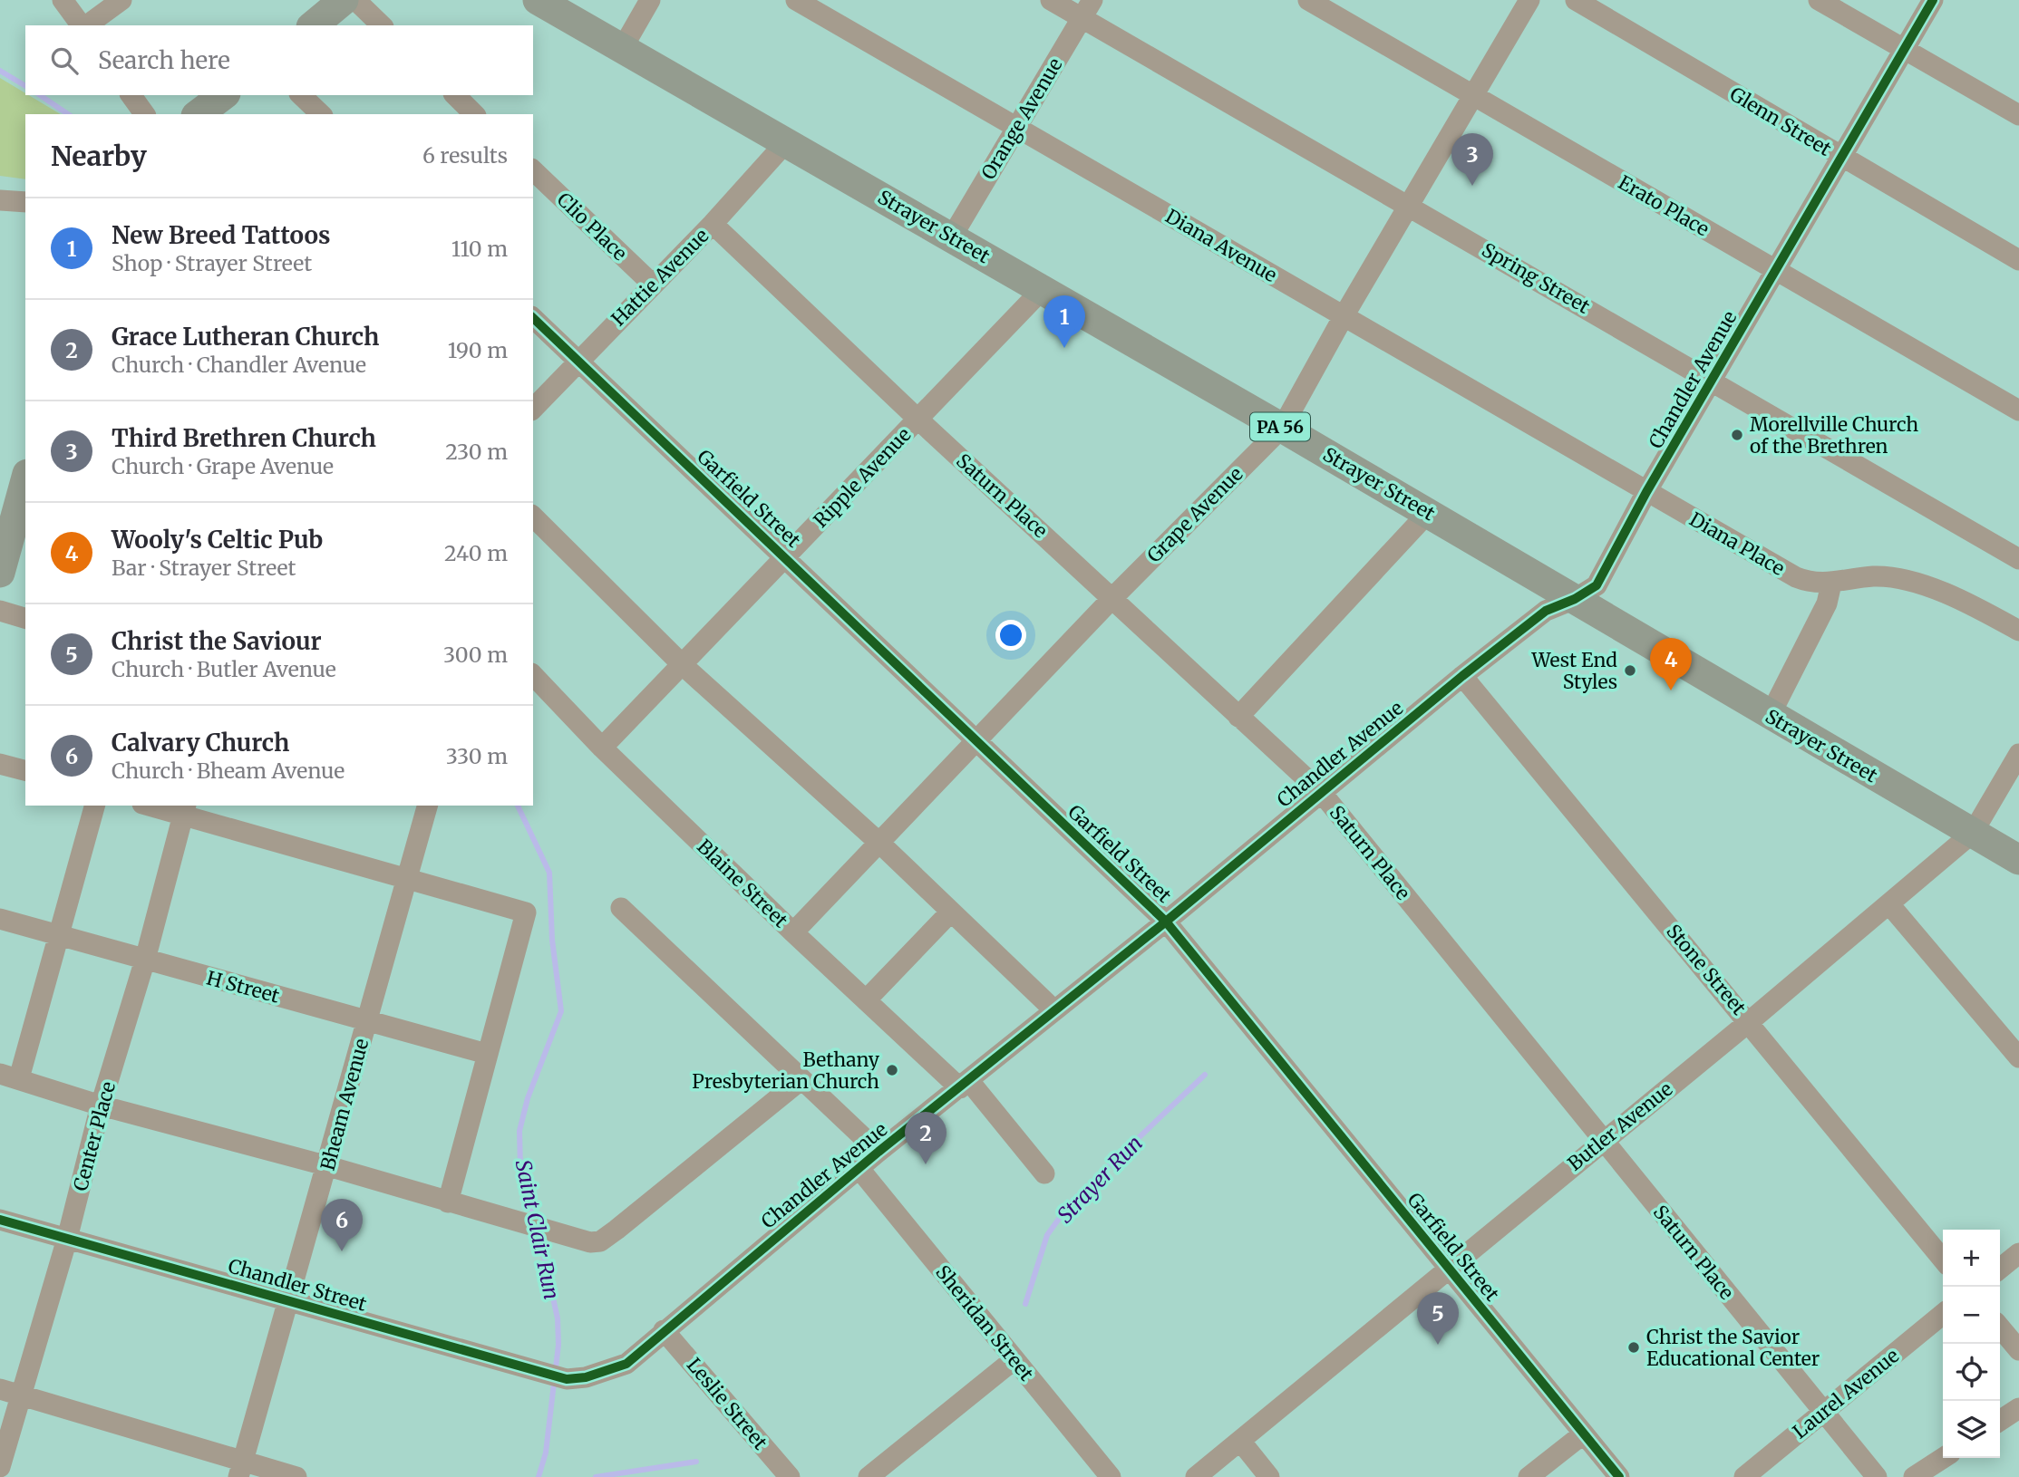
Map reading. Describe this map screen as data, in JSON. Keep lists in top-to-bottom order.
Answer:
{
  "streets": {
    "highway": ["Strayer Street", "PA 56"],
    "street": [
      "Orange Avenue",
      "Glenn Street",
      "Erato Place",
      "Clio Place",
      "Diana Avenue",
      "Hattie Avenue",
      "Spring Street",
      "Chandler Avenue",
      "Ripple Avenue",
      "Saturn Place",
      "Garfield Street",
      "Grape Avenue",
      "Diana Place",
      "Blaine Street",
      "Stone Street",
      "H Street",
      "Bheam Avenue",
      "Butler Avenue",
      "Center Place",
      "Chandler Street",
      "Sheridan Street",
      "Laurel Avenue",
      "Leslie Street"
    ]
  },
  "crossings": [
    ["Orange Avenue", "Strayer Street"],
    ["Orange Avenue", "Diana Avenue"],
    ["Orange Avenue", "Spring Street"],
    ["Glenn Street", "Chandler Avenue"],
    ["Erato Place", "Chandler Avenue"],
    ["Erato Place", "Grape Avenue"],
    ["Clio Place", "Hattie Avenue"],
    ["Strayer Street", "Hattie Avenue"],
    ["Strayer Street", "Chandler Avenue"],
    ["Strayer Street", "Ripple Avenue"],
    ["Strayer Street", "Grape Avenue"],
    ["Strayer Street", "Butler Avenue"],
    ["Diana Avenue", "Chandler Avenue"],
    ["Diana Avenue", "Grape Avenue"],
    ["Diana Avenue", "Diana Place"],
    ["Hattie Avenue", "Saturn Place"],
    ["Hattie Avenue", "Garfield Street"],
    ["Spring Street", "Chandler Avenue"],
    ["Spring Street", "Grape Avenue"],
    ["Chandler Avenue", "Saturn Place"],
    ["Chandler Avenue", "Garfield Street"],
    ["Chandler Avenue", "Diana Place"],
    ["Chandler Avenue", "Blaine Street"],
    ["Chandler Avenue", "Stone Street"],
    ["Chandler Avenue", "Chandler Street"],
    ["Chandler Avenue", "Sheridan Street"],
    ["Chandler Avenue", "Leslie Street"],
    ["Ripple Avenue", "Saturn Place"],
    ["Ripple Avenue", "Garfield Street"],
    ["Ripple Avenue", "Blaine Street"],
    ["Saturn Place", "Grape Avenue"],
    ["Saturn Place", "Butler Avenue"],
    ["Saturn Place", "Laurel Avenue"],
    ["Garfield Street", "Grape Avenue"],
    ["Garfield Street", "Butler Avenue"],
    ["Grape Avenue", "Blaine Street"],
    ["Stone Street", "Butler Avenue"],
    ["H Street", "Bheam Avenue"],
    ["H Street", "Center Place"],
    ["Bheam Avenue", "Chandler Street"],
    ["Center Place", "Chandler Street"]
  ],
  "water": ["Strayer Run", "Saint Clair Run"],
  "places": [
    "Morellville Church of the Brethren",
    "West End Styles",
    "Bethany Presbyterian Church",
    "Christ the Savior Educational Center"
  ],
  "page": {
    "search": "Search here",
    "heading": ["Nearby", "6 results"],
    "pins": [
      "3",
      "1",
      "4",
      "2",
      "6",
      "5"
    ],
    "list": [
      {
        "mark": "1",
        "name": "New Breed Tattoos",
        "note": "Shop · Strayer Street",
        "value": "110 m"
      },
      {
        "mark": "2",
        "name": "Grace Lutheran Church",
        "note": "Church · Chandler Avenue",
        "value": "190 m"
      },
      {
        "mark": "3",
        "name": "Third Brethren Church",
        "note": "Church · Grape Avenue",
        "value": "230 m"
      },
      {
        "mark": "4",
        "name": "Wooly's Celtic Pub",
        "note": "Bar · Strayer Street",
        "value": "240 m"
      },
      {
        "mark": "5",
        "name": "Christ the Saviour",
        "note": "Church · Butler Avenue",
        "value": "300 m"
      },
      {
        "mark": "6",
        "name": "Calvary Church",
        "note": "Church · Bheam Avenue",
        "value": "330 m"
      }
    ],
    "map_buttons": ["+", "−"]
  }
}
